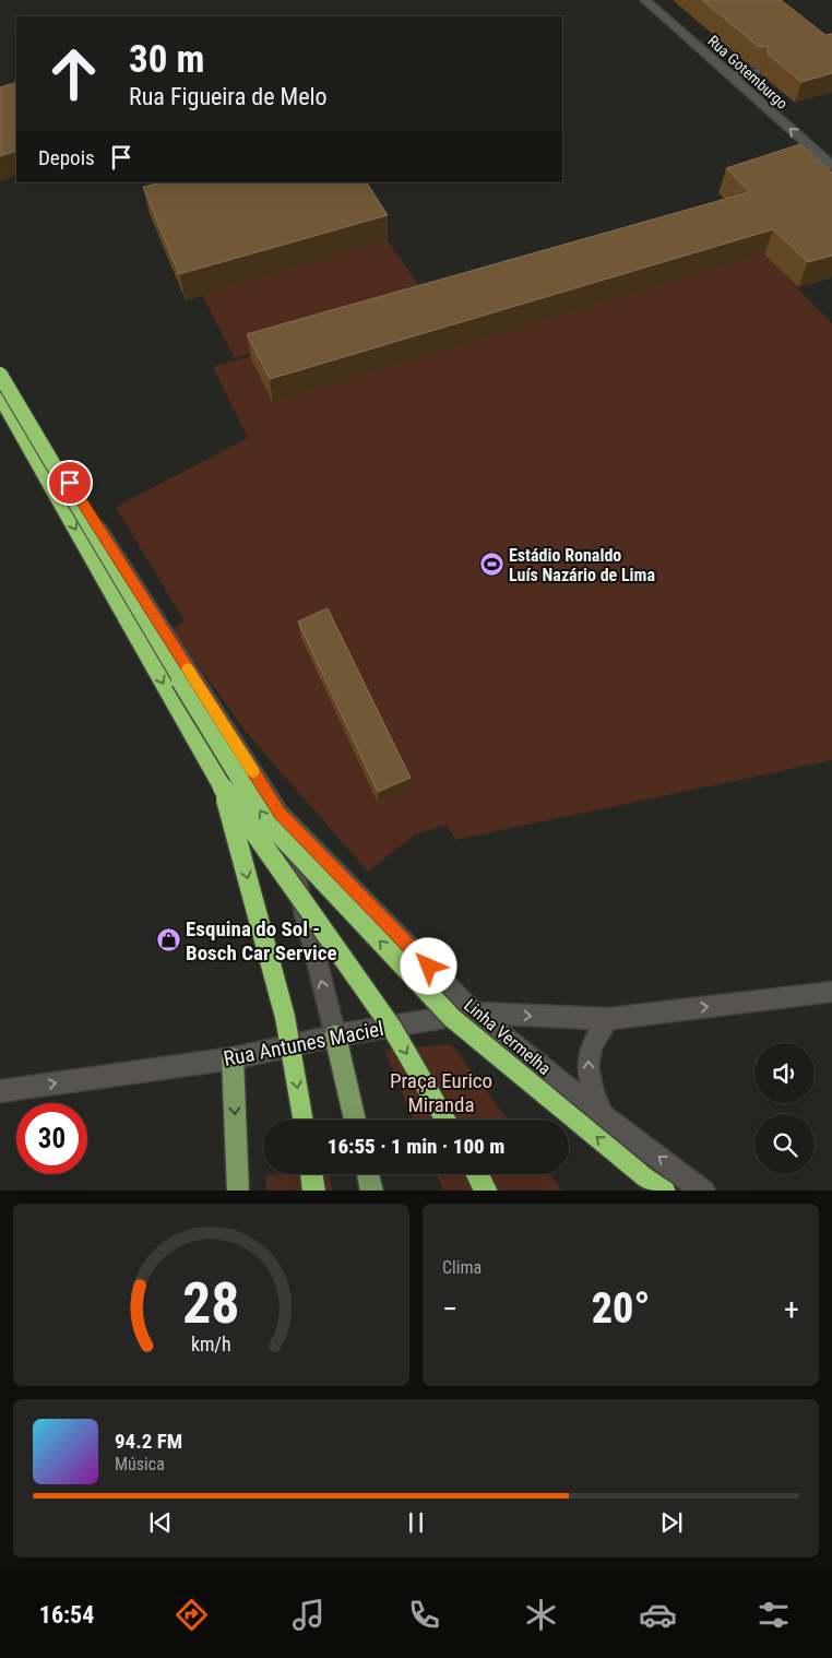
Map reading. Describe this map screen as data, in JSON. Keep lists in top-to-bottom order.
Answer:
{
  "streets": {
    "highway": ["Linha Vermelha"],
    "street": ["Rua Gotemburgo", "Rua Antunes Maciel"]
  },
  "one_way": ["Rua Gotemburgo", "Rua Antunes Maciel"],
  "parks": ["Praça Eurico Miranda"],
  "places": {
    "sports": ["Estádio Ronaldo Luís Nazário de Lima"],
    "shop": ["Esquina do Sol - Bosch Car Service"]
  },
  "page": {
    "turn": ["30 m", "Rua Figueira de Melo"],
    "then": "Depois",
    "limit": "30",
    "trip": "16:55 · 1 min · 100 m",
    "tile": "Clima",
    "heat": ["−", "20°", "+"],
    "song": ["94.2 FM", "Música"],
    "tabs": "16:54",
    "gauge": ["28", "km/h"]
  }
}
